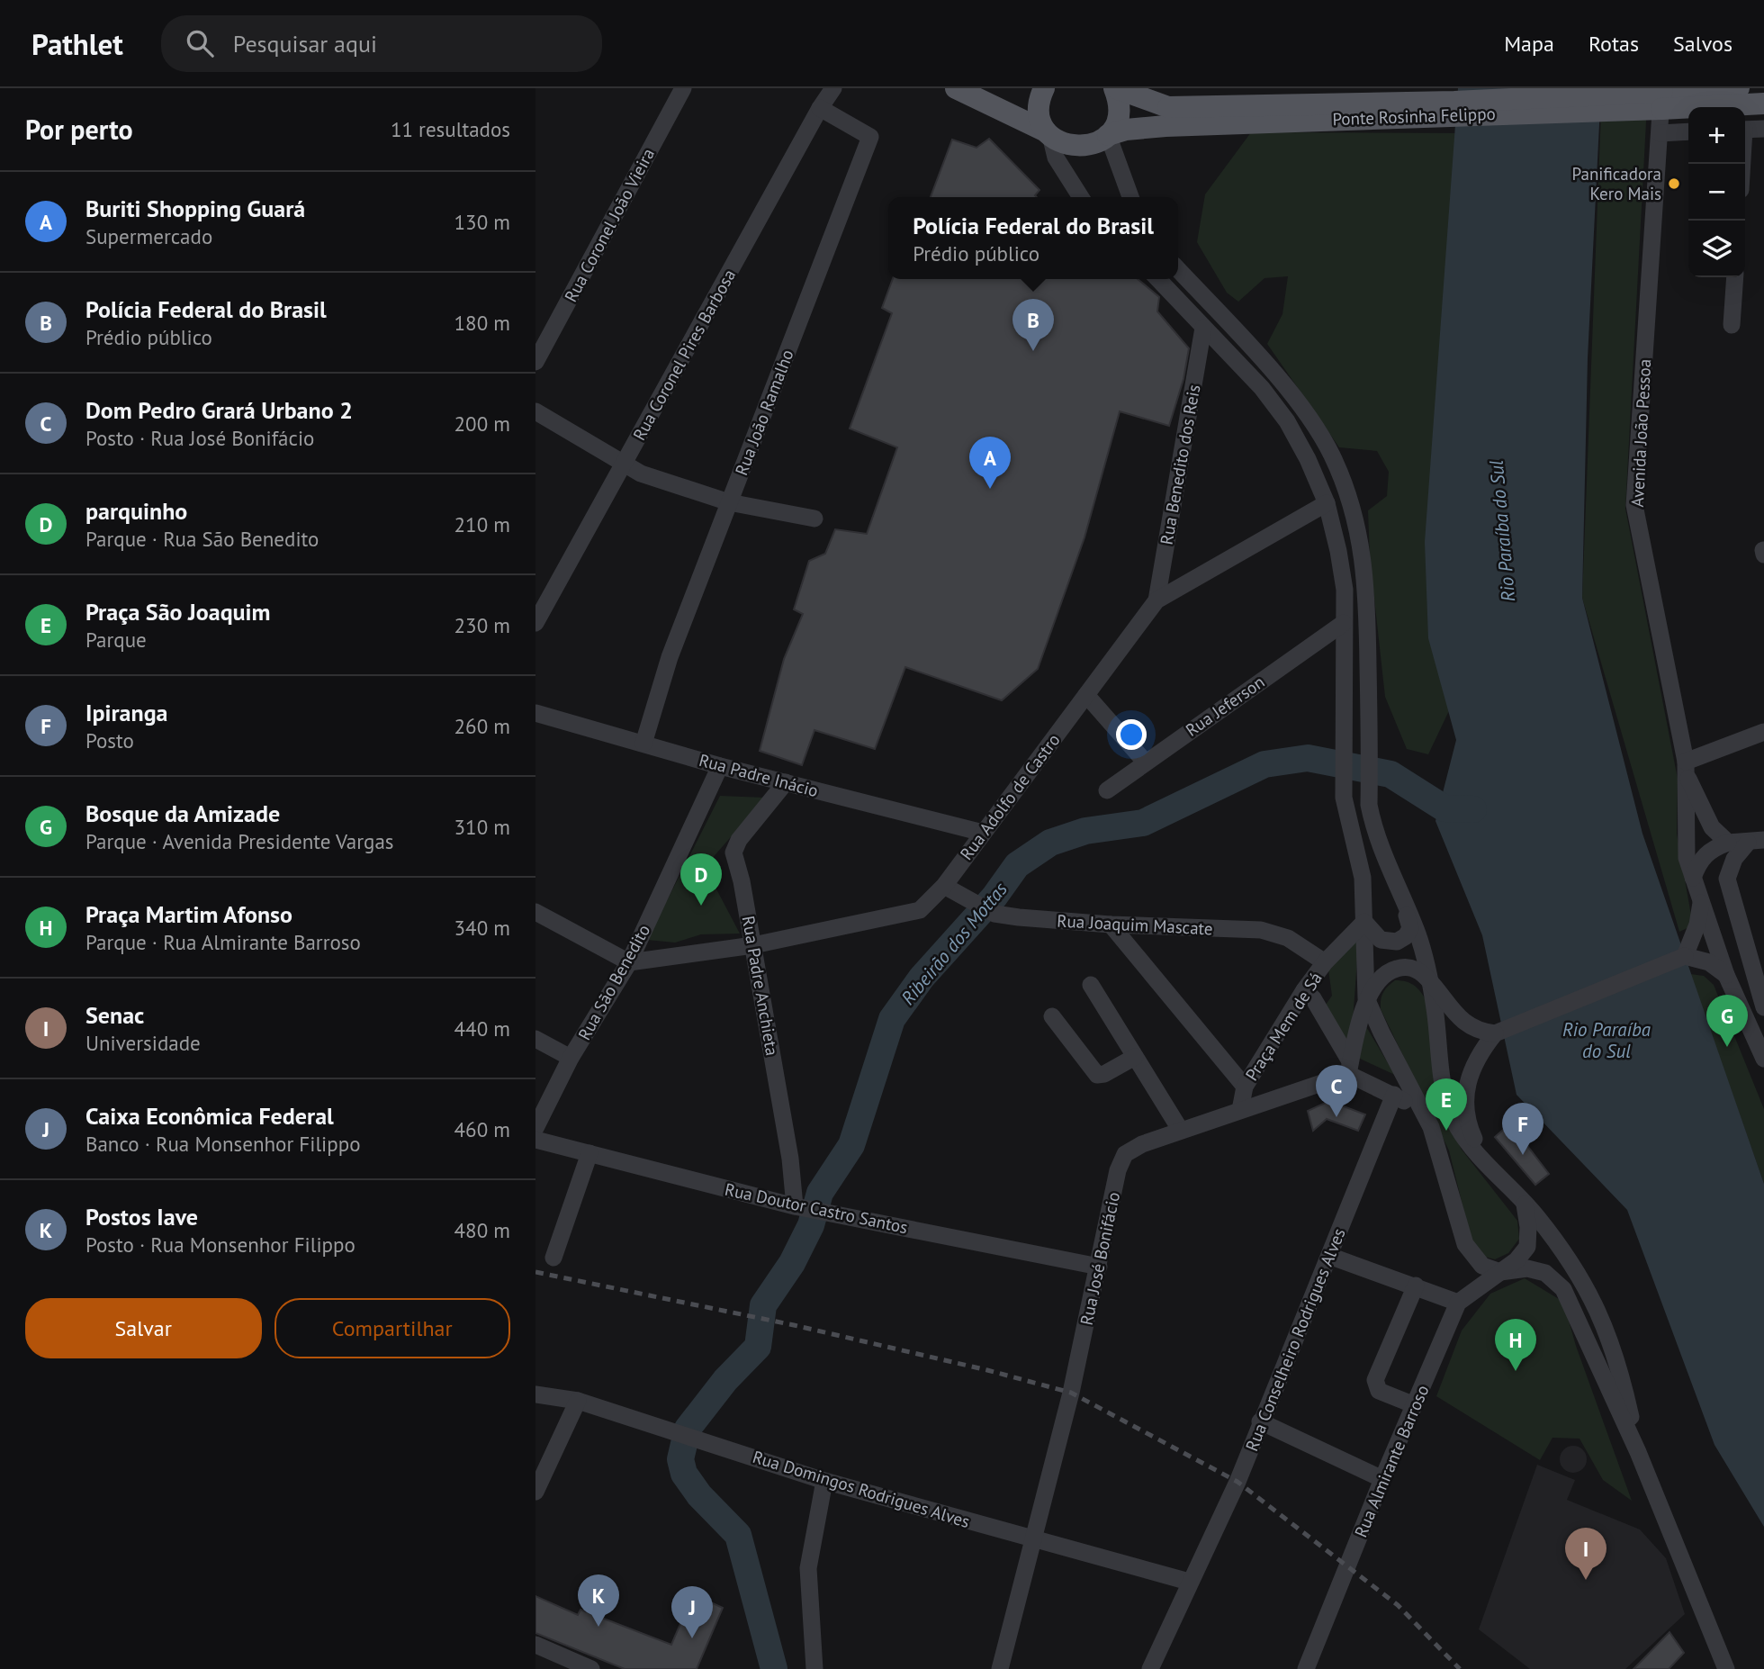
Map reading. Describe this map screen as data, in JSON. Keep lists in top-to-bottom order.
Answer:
{
  "streets": {
    "main road": ["Ponte Rosinha Felippo"],
    "street": [
      "Rua Coronel João Vieira",
      "Rua Coronel Pires Barbosa",
      "Rua João Ramalho",
      "Avenida João Pessoa",
      "Rua Benedito dos Reis",
      "Rua Jeferson",
      "Rua Padre Inácio",
      "Rua Adolfo de Castro",
      "Rua Joaquim Mascate",
      "Rua São Benedito",
      "Rua Padre Anchieta",
      "Praça Mem de Sá",
      "Rua Doutor Castro Santos",
      "Rua José Bonifácio",
      "Rua Conselheiro Rodrigues Alves",
      "Rua Almirante Barroso",
      "Rua Domingos Rodrigues Alves"
    ]
  },
  "crossings": [
    ["Ponte Rosinha Felippo", "Avenida João Pessoa"],
    ["Rua Coronel Pires Barbosa", "Rua João Ramalho"],
    ["Rua João Ramalho", "Rua Padre Inácio"],
    ["Rua Benedito dos Reis", "Rua Adolfo de Castro"],
    ["Rua Padre Inácio", "Rua Adolfo de Castro"],
    ["Rua Padre Inácio", "Rua São Benedito"],
    ["Rua Padre Inácio", "Rua Padre Anchieta"],
    ["Rua Adolfo de Castro", "Rua Joaquim Mascate"],
    ["Rua Adolfo de Castro", "Rua São Benedito"],
    ["Rua Adolfo de Castro", "Rua Padre Anchieta"],
    ["Rua Joaquim Mascate", "Praça Mem de Sá"],
    ["Rua Padre Anchieta", "Rua Doutor Castro Santos"],
    ["Praça Mem de Sá", "Rua José Bonifácio"],
    ["Rua Doutor Castro Santos", "Rua José Bonifácio"],
    ["Rua José Bonifácio", "Rua Domingos Rodrigues Alves"],
    ["Rua Conselheiro Rodrigues Alves", "Rua Domingos Rodrigues Alves"]
  ],
  "water": ["Rio Paraíba do Sul", "Ribeirão dos Mottas"],
  "places": ["Panificadora Kero Mais"],
  "page": {
    "header": "Pathlet",
    "search": "Pesquisar aqui",
    "nav": ["Mapa", "Rotas", "Salvos"],
    "heading": ["Por perto", "11 resultados"],
    "map_buttons": ["+", "−"],
    "list": [
      {
        "mark": "A",
        "name": "Buriti Shopping Guará",
        "note": "Supermercado",
        "value": "130 m"
      },
      {
        "mark": "B",
        "name": "Polícia Federal do Brasil",
        "note": "Prédio público",
        "value": "180 m"
      },
      {
        "mark": "C",
        "name": "Dom Pedro Grará Urbano 2",
        "note": "Posto · Rua José Bonifácio",
        "value": "200 m"
      },
      {
        "mark": "D",
        "name": "parquinho",
        "note": "Parque · Rua São Benedito",
        "value": "210 m"
      },
      {
        "mark": "E",
        "name": "Praça São Joaquim",
        "note": "Parque",
        "value": "230 m"
      },
      {
        "mark": "F",
        "name": "Ipiranga",
        "note": "Posto",
        "value": "260 m"
      },
      {
        "mark": "G",
        "name": "Bosque da Amizade",
        "note": "Parque · Avenida Presidente Vargas",
        "value": "310 m"
      },
      {
        "mark": "H",
        "name": "Praça Martim Afonso",
        "note": "Parque · Rua Almirante Barroso",
        "value": "340 m"
      },
      {
        "mark": "I",
        "name": "Senac",
        "note": "Universidade",
        "value": "440 m"
      },
      {
        "mark": "J",
        "name": "Caixa Econômica Federal",
        "note": "Banco · Rua Monsenhor Filippo",
        "value": "460 m"
      },
      {
        "mark": "K",
        "name": "Postos Iave",
        "note": "Posto · Rua Monsenhor Filippo",
        "value": "480 m"
      }
    ],
    "popup": ["Polícia Federal do Brasil", "Prédio público"],
    "pins": [
      "B",
      "A",
      "D",
      "G",
      "C",
      "E",
      "F",
      "H",
      "I",
      "K",
      "J"
    ],
    "buttons": ["Salvar", "Compartilhar"]
  }
}
